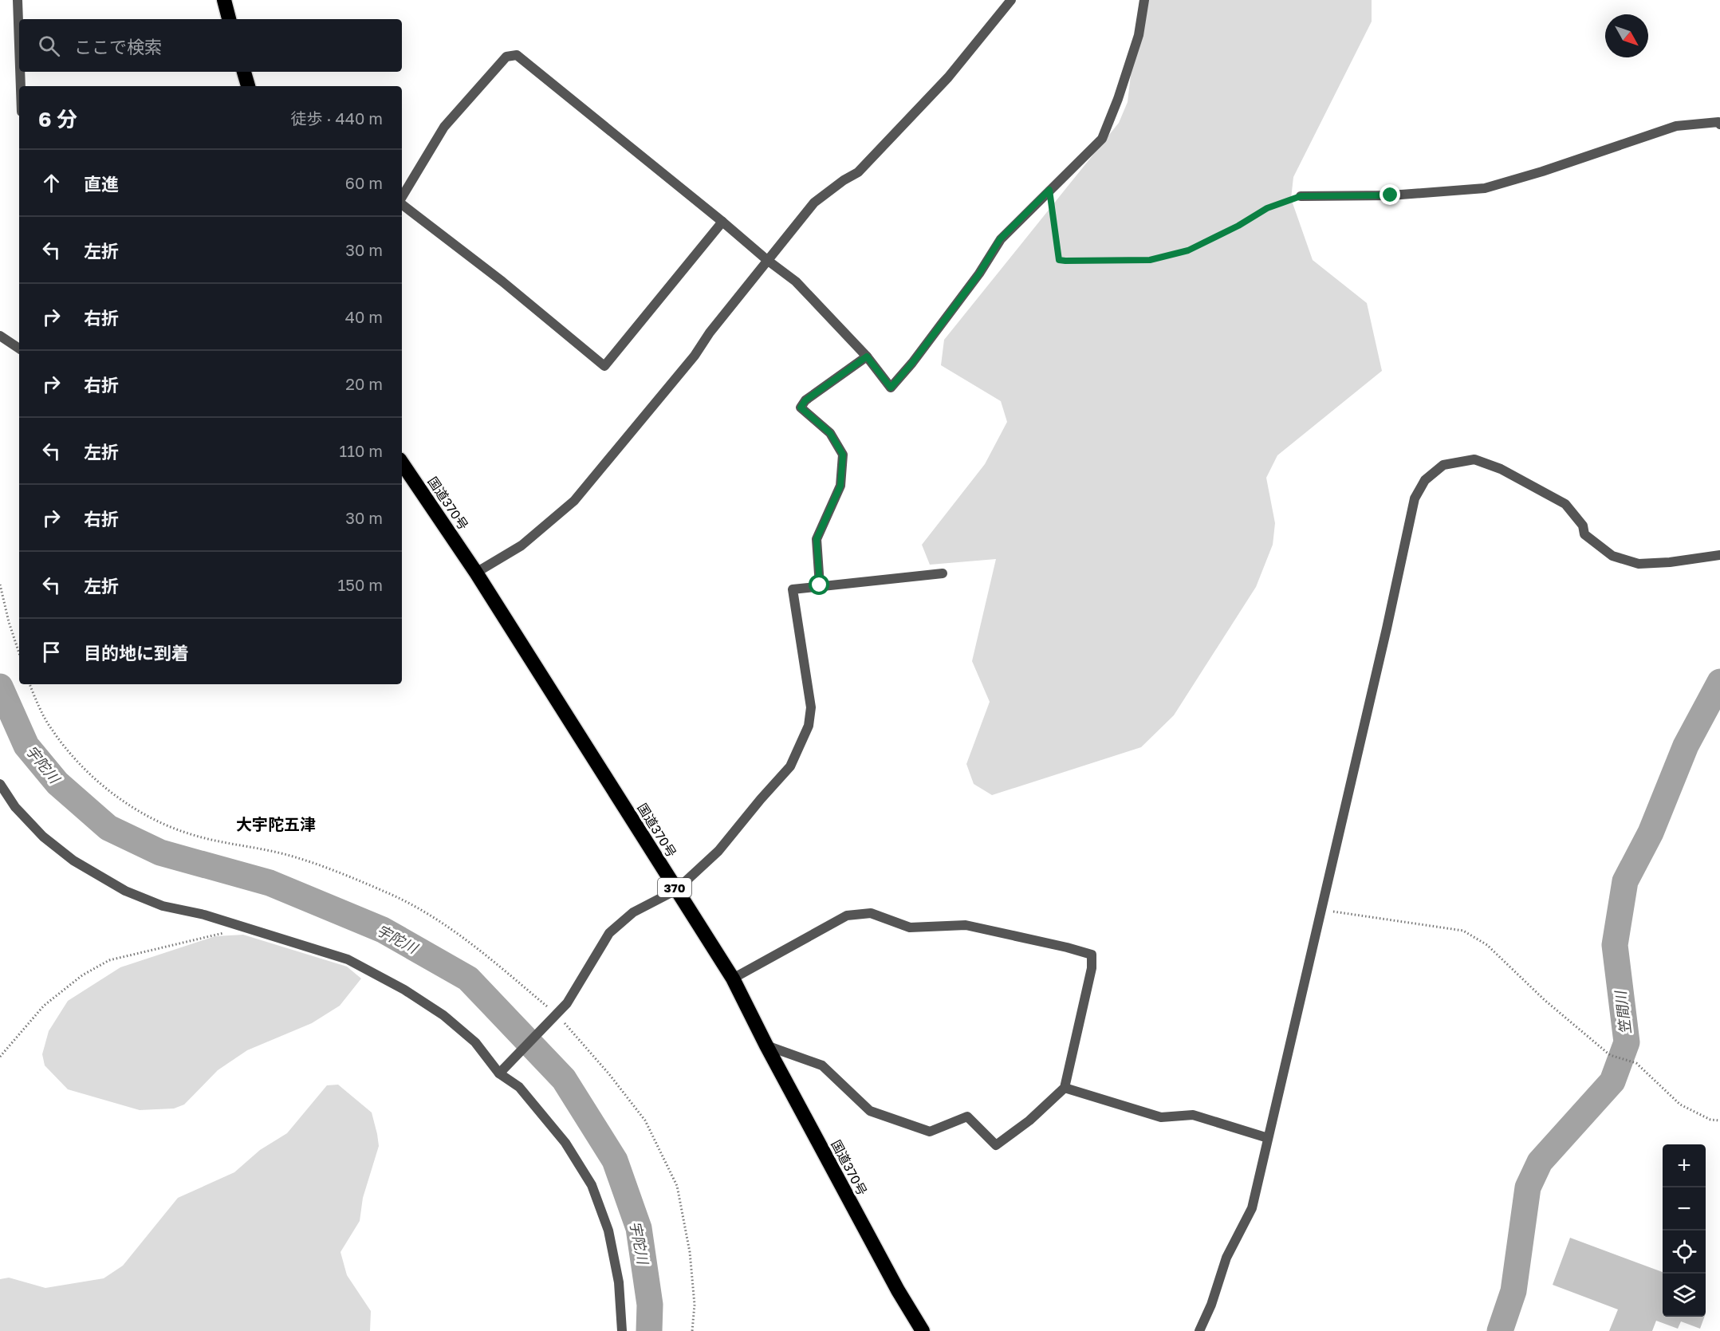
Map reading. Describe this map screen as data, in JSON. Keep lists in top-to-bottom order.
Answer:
{
  "streets": {
    "highway": ["国道370号", "370"]
  },
  "districts": ["大宇陀五津"],
  "water": ["宇陀川", "笠間川"],
  "north": "bottom right",
  "page": {
    "search": "ここで検索",
    "heading": ["6 分", "徒歩 · 440 m"],
    "list": [
      ["直進", "60 m"],
      ["左折", "30 m"],
      ["右折", "40 m"],
      ["右折", "20 m"],
      ["左折", "110 m"],
      ["右折", "30 m"],
      ["左折", "150 m"],
      "目的地に到着"
    ],
    "map_buttons": ["+", "−"]
  }
}
